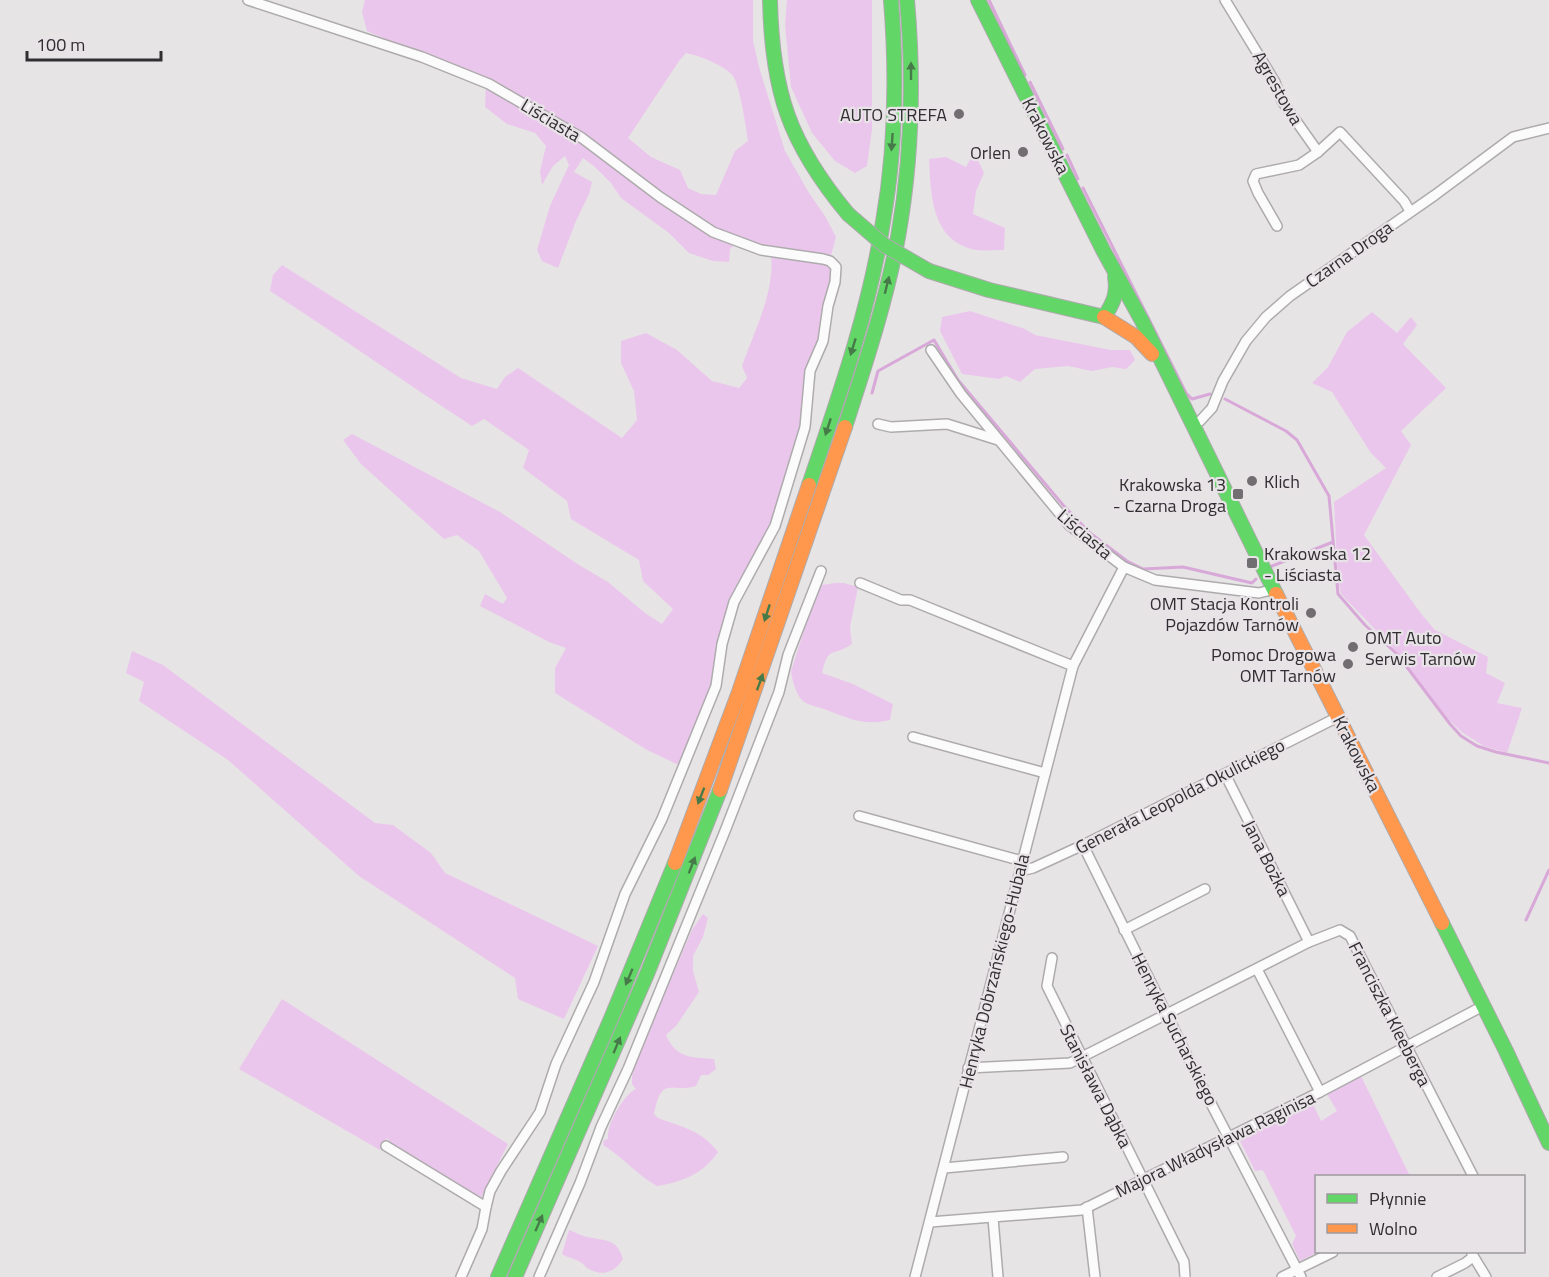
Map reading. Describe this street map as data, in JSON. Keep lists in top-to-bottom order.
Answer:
{
  "streets": {
    "main road": ["Krakowska"],
    "street": [
      "Agrestowa",
      "Liściasta",
      "Czarna Droga",
      "Generała Leopolda Okulickiego",
      "Jana Bożka",
      "Henryka Dobrzańskiego-Hubala",
      "Franciszka Kleeberga",
      "Henryka Sucharskiego",
      "Stanisława Dąbka",
      "Majora Władysława Raginisa"
    ]
  },
  "crossings": [
    ["Liściasta", "Krakowska"],
    ["Liściasta", "Henryka Dobrzańskiego-Hubala"],
    ["Krakowska", "Czarna Droga"],
    ["Krakowska", "Generała Leopolda Okulickiego"],
    ["Krakowska", "Majora Władysława Raginisa"],
    ["Generała Leopolda Okulickiego", "Jana Bożka"],
    ["Generała Leopolda Okulickiego", "Henryka Dobrzańskiego-Hubala"],
    ["Generała Leopolda Okulickiego", "Henryka Sucharskiego"],
    ["Jana Bożka", "Franciszka Kleeberga"],
    ["Henryka Dobrzańskiego-Hubala", "Franciszka Kleeberga"],
    ["Henryka Dobrzańskiego-Hubala", "Majora Władysława Raginisa"],
    ["Franciszka Kleeberga", "Henryka Sucharskiego"],
    ["Franciszka Kleeberga", "Stanisława Dąbka"],
    ["Franciszka Kleeberga", "Majora Władysława Raginisa"],
    ["Henryka Sucharskiego", "Majora Władysława Raginisa"],
    ["Stanisława Dąbka", "Majora Władysława Raginisa"]
  ],
  "places": {
    "other": [
      "AUTO STREFA",
      "Orlen",
      "Klich",
      "OMT Stacja Kontroli Pojazdów Tarnów",
      "OMT Auto Serwis Tarnów",
      "Pomoc Drogowa OMT Tarnów"
    ],
    "transit": ["Krakowska 13 - Czarna Droga", "Krakowska 12 - Liściasta"]
  },
  "legend": ["Płynnie", "Wolno"],
  "scale_bar": "100 m"
}
